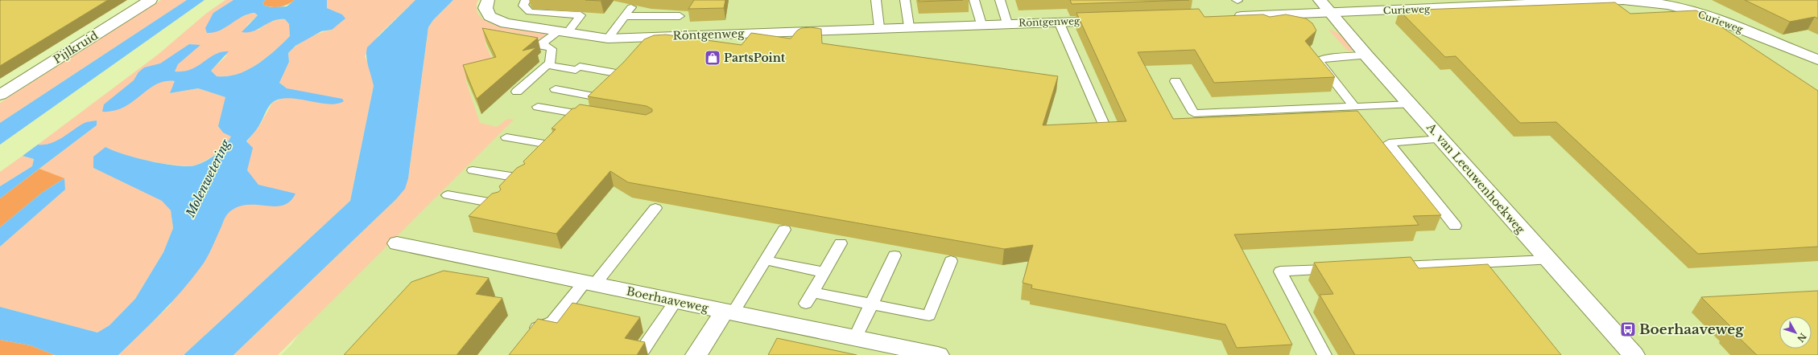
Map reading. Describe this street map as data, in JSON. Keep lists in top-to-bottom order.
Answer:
{
  "streets": {
    "street": [
      "Curieweg",
      "Röntgenweg",
      "Pijlkruid",
      "A. van Leeuwenhoekweg",
      "Boerhaaveweg"
    ]
  },
  "crossings": [
    ["Curieweg", "A. van Leeuwenhoekweg"]
  ],
  "water": ["Molenwetering"],
  "places": {
    "shop": ["PartsPoint"],
    "bus stop": ["Boerhaaveweg"]
  },
  "north": "bottom right"
}
